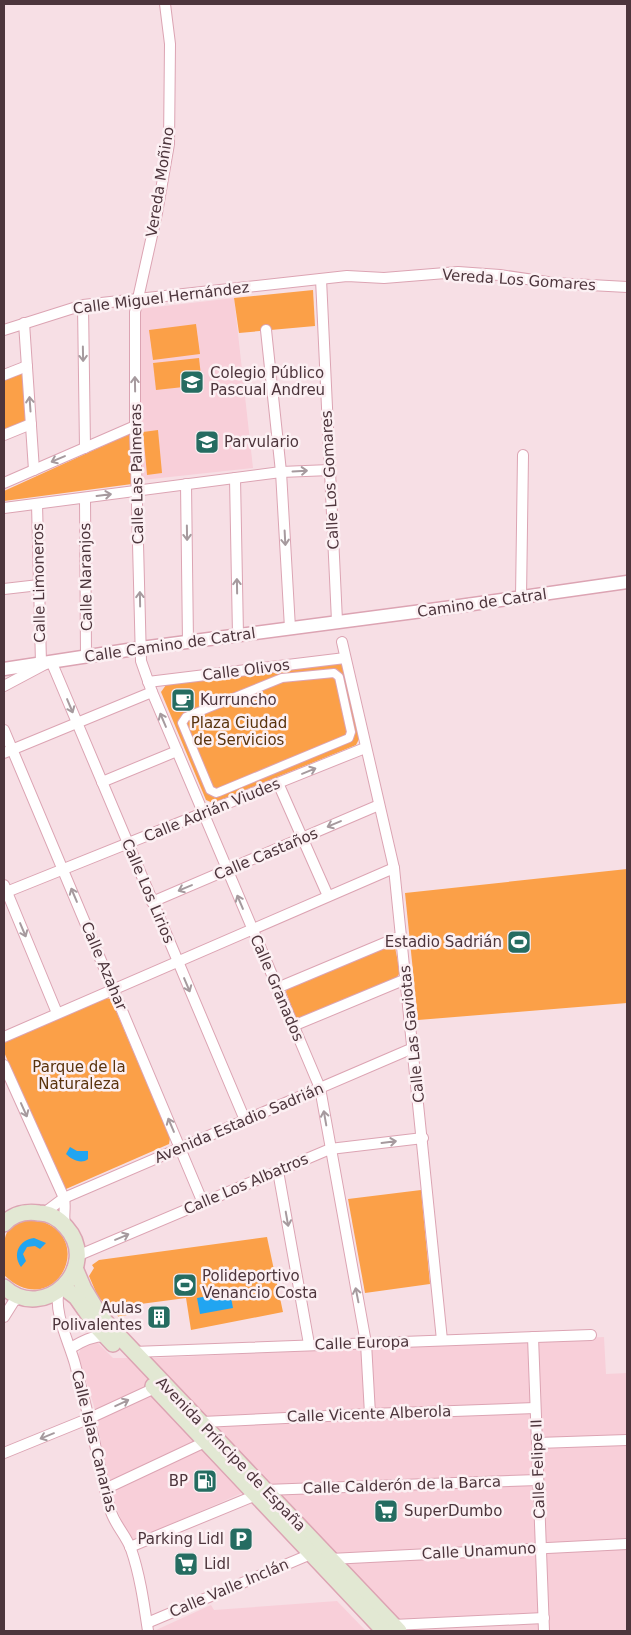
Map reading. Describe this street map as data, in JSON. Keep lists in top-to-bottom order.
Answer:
{
  "streets": {
    "main road": ["Avenida Príncipe de España"],
    "street": [
      "Vereda Moñino",
      "Vereda Los Gomares",
      "Calle Miguel Hernández",
      "Calle Las Palmeras",
      "Calle Los Gomares",
      "Calle Naranjos",
      "Calle Limoneros",
      "Camino de Catral",
      "Calle Camino de Catral",
      "Calle Olivos",
      "Calle Adrián Viudes",
      "Calle Castaños",
      "Calle Los Lirios",
      "Calle Azahar",
      "Calle Granados",
      "Calle Las Gaviotas",
      "Avenida Estadio Sadrián",
      "Calle Los Albatros",
      "Calle Europa",
      "Calle Vicente Alberola",
      "Calle Islas Canarias",
      "Calle Felipe II",
      "Calle Calderón de la Barca",
      "Calle Unamuno",
      "Calle Valle Inclán"
    ]
  },
  "crossings": [
    ["Vereda Moñino", "Calle Miguel Hernández"],
    ["Vereda Moñino", "Calle Las Palmeras"],
    ["Vereda Los Gomares", "Calle Miguel Hernández"],
    ["Vereda Los Gomares", "Calle Los Gomares"],
    ["Calle Miguel Hernández", "Calle Las Palmeras"],
    ["Calle Miguel Hernández", "Calle Los Gomares"],
    ["Calle Las Palmeras", "Calle Camino de Catral"],
    ["Calle Las Palmeras", "Calle Granados"],
    ["Calle Los Gomares", "Camino de Catral"],
    ["Calle Los Gomares", "Calle Camino de Catral"],
    ["Calle Naranjos", "Calle Camino de Catral"],
    ["Calle Limoneros", "Calle Camino de Catral"],
    ["Calle Limoneros", "Calle Los Lirios"],
    ["Camino de Catral", "Calle Camino de Catral"],
    ["Calle Camino de Catral", "Calle Los Lirios"],
    ["Calle Camino de Catral", "Calle Granados"],
    ["Calle Olivos", "Calle Los Lirios"],
    ["Calle Olivos", "Calle Azahar"],
    ["Calle Olivos", "Calle Granados"],
    ["Calle Olivos", "Calle Las Gaviotas"],
    ["Calle Adrián Viudes", "Calle Los Lirios"],
    ["Calle Adrián Viudes", "Calle Azahar"],
    ["Calle Adrián Viudes", "Calle Granados"],
    ["Calle Adrián Viudes", "Calle Las Gaviotas"],
    ["Calle Castaños", "Calle Los Lirios"],
    ["Calle Castaños", "Calle Granados"],
    ["Calle Castaños", "Calle Las Gaviotas"],
    ["Calle Los Lirios", "Avenida Estadio Sadrián"],
    ["Calle Azahar", "Avenida Estadio Sadrián"],
    ["Calle Azahar", "Calle Los Albatros"],
    ["Calle Granados", "Avenida Estadio Sadrián"],
    ["Calle Granados", "Calle Los Albatros"],
    ["Calle Granados", "Calle Europa"],
    ["Calle Granados", "Calle Vicente Alberola"],
    ["Calle Las Gaviotas", "Avenida Estadio Sadrián"],
    ["Calle Las Gaviotas", "Calle Los Albatros"],
    ["Calle Las Gaviotas", "Calle Europa"],
    ["Calle Los Albatros", "Avenida Príncipe de España"],
    ["Calle Europa", "Avenida Príncipe de España"],
    ["Calle Europa", "Calle Felipe II"],
    ["Calle Vicente Alberola", "Avenida Príncipe de España"],
    ["Calle Vicente Alberola", "Calle Felipe II"],
    ["Calle Islas Canarias", "Avenida Príncipe de España"],
    ["Calle Islas Canarias", "Calle Valle Inclán"],
    ["Avenida Príncipe de España", "Calle Calderón de la Barca"],
    ["Avenida Príncipe de España", "Calle Unamuno"],
    ["Avenida Príncipe de España", "Calle Valle Inclán"],
    ["Calle Felipe II", "Calle Calderón de la Barca"],
    ["Calle Felipe II", "Calle Unamuno"]
  ],
  "one_way": ["Calle Los Lirios", "Calle Los Albatros"],
  "parks": ["Plaza Ciudad de Servicios", "Parque de la Naturaleza"],
  "places": {
    "school or university": ["Colegio Público Pascual Andreu", "Parvulario"],
    "cafe": ["Kurruncho"],
    "sports": ["Estadio Sadrián", "Polideportivo Venancio Costa"],
    "building": ["Aulas Polivalentes"],
    "fuel station": ["BP"],
    "supermarket": ["SuperDumbo", "Lidl"],
    "parking": ["Parking Lidl"]
  }
}
